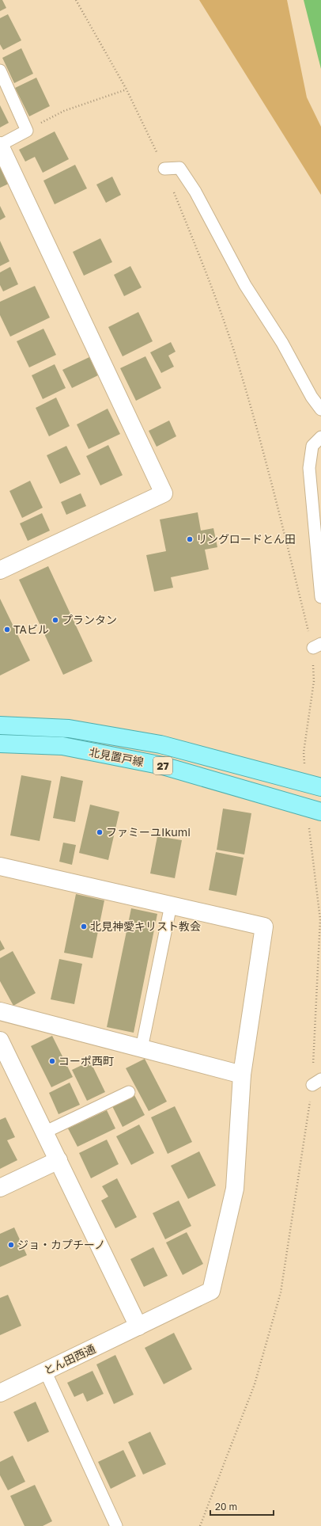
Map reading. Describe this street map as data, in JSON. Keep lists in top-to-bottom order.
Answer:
{
  "streets": {
    "main road": ["北見置戸線", "27"],
    "street": ["とん田西通"]
  },
  "places": [
    "リングロードとん田",
    "プランタン",
    "TAビル",
    "ファミーユIkumi",
    "北見神愛キリスト教会",
    "コーポ西町",
    "ジョ・カプチーノ"
  ],
  "scale_bar": "20 m"
}
